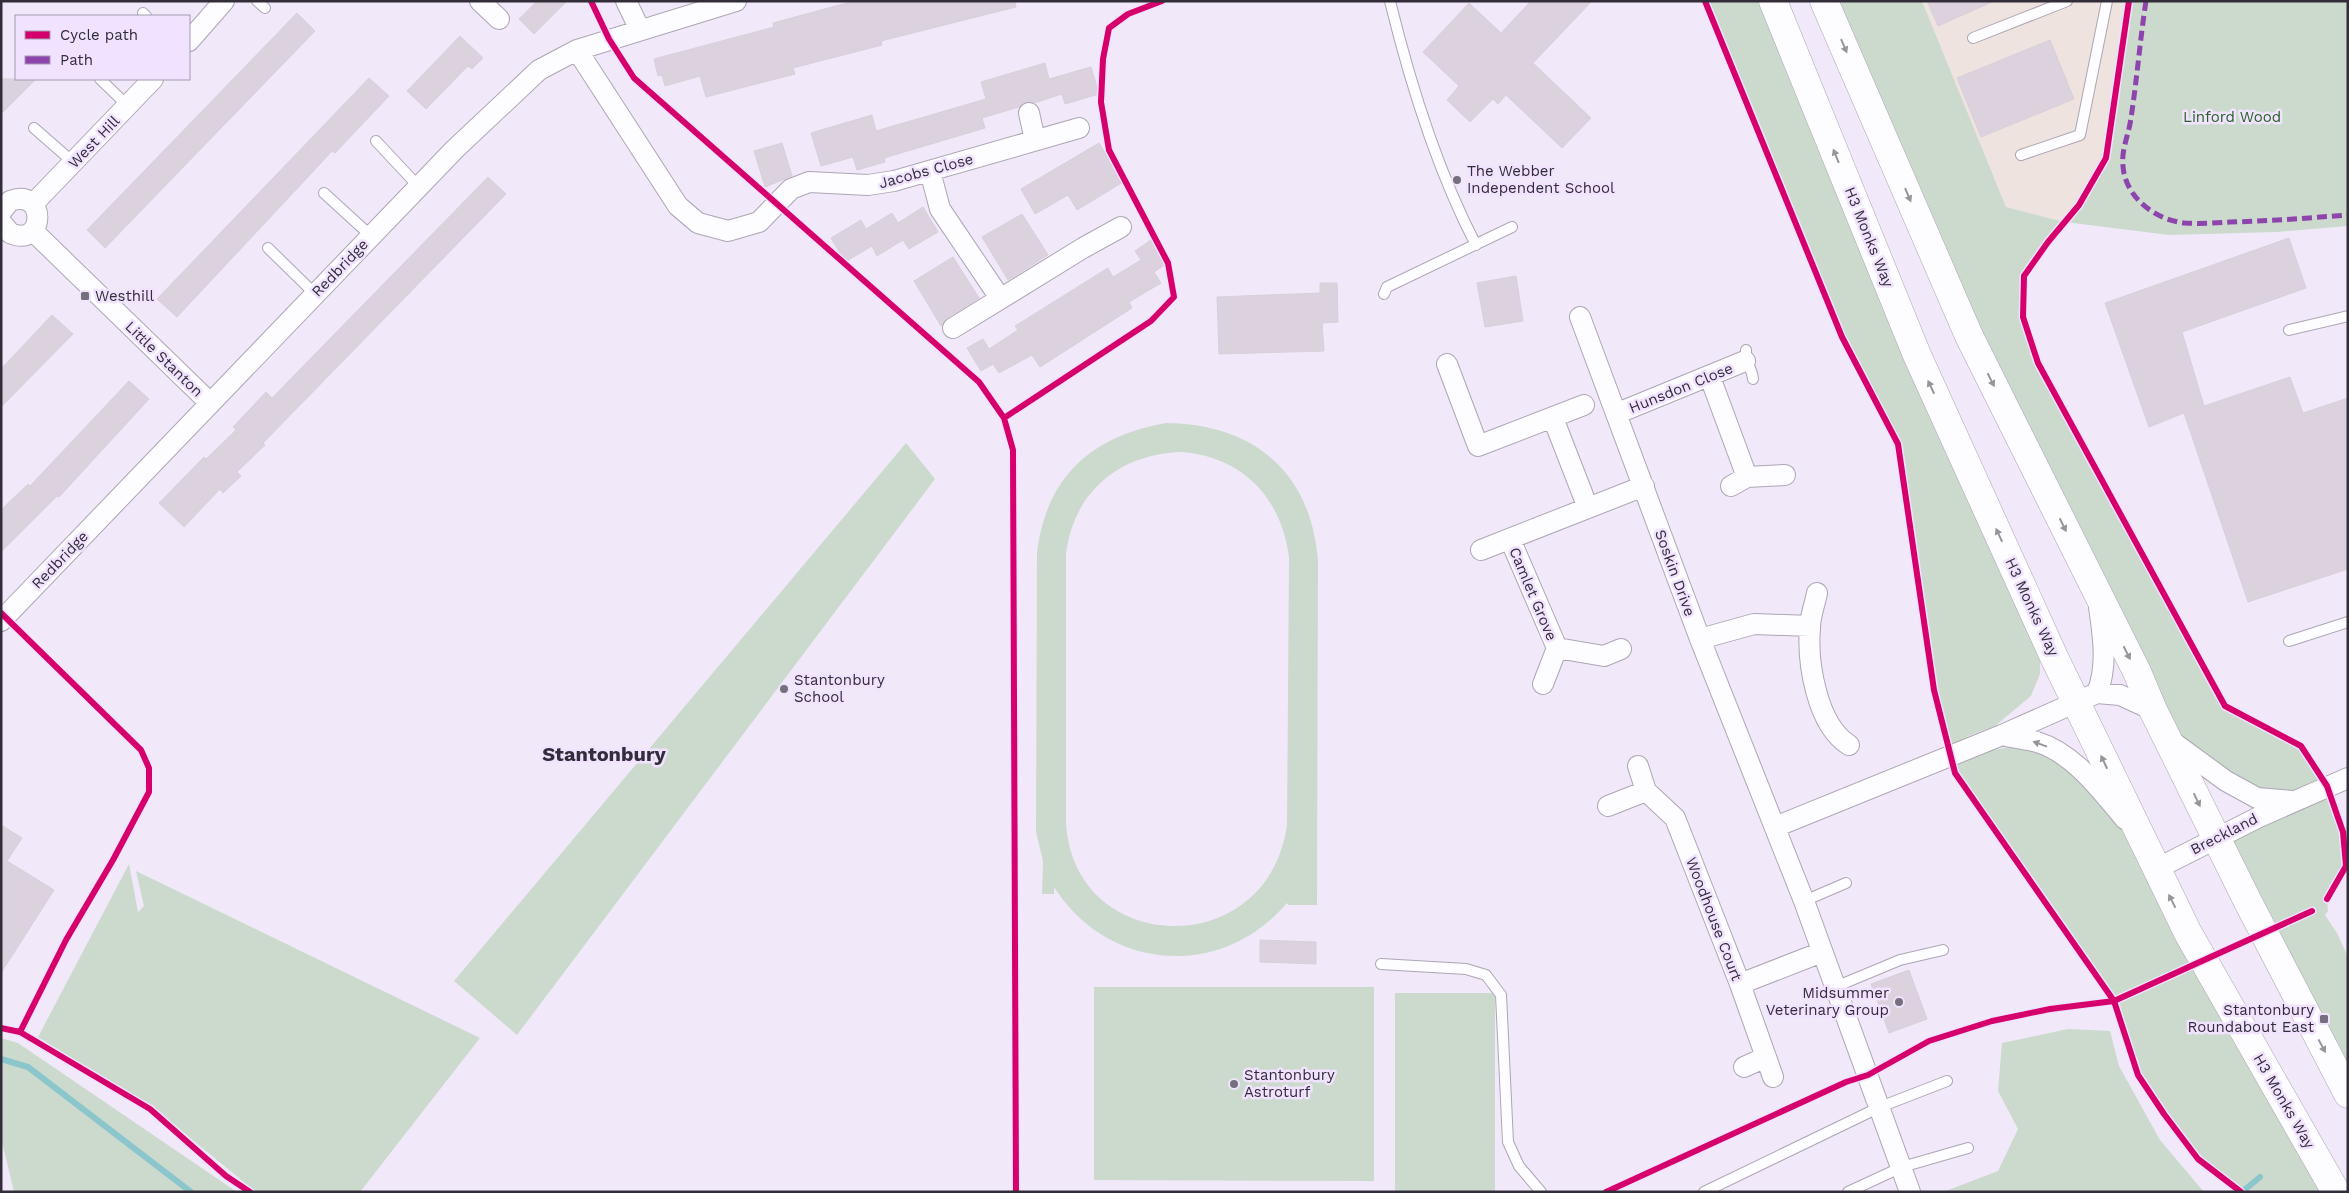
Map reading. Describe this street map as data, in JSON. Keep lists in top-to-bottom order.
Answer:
{
  "streets": {
    "main road": ["H3 Monks Way"],
    "street": [
      "West Hill",
      "Jacobs Close",
      "Redbridge",
      "Little Stanton",
      "Hunsdon Close",
      "Soskin Drive",
      "Camlet Grove",
      "Breckland",
      "Woodhouse Court"
    ]
  },
  "crossings": [
    ["West Hill", "Little Stanton"],
    ["Jacobs Close", "Redbridge"],
    ["H3 Monks Way", "Breckland"],
    ["Redbridge", "Little Stanton"],
    ["Hunsdon Close", "Soskin Drive"],
    ["Soskin Drive", "Camlet Grove"]
  ],
  "districts": ["Stantonbury"],
  "parks": ["Linford Wood"],
  "places": {
    "other": [
      "The Webber Independent School",
      "Stantonbury School",
      "Midsummer Veterinary Group",
      "Stantonbury Astroturf"
    ],
    "transit": ["Westhill", "Stantonbury Roundabout East"]
  },
  "legend": ["Cycle path", "Path"]
}
